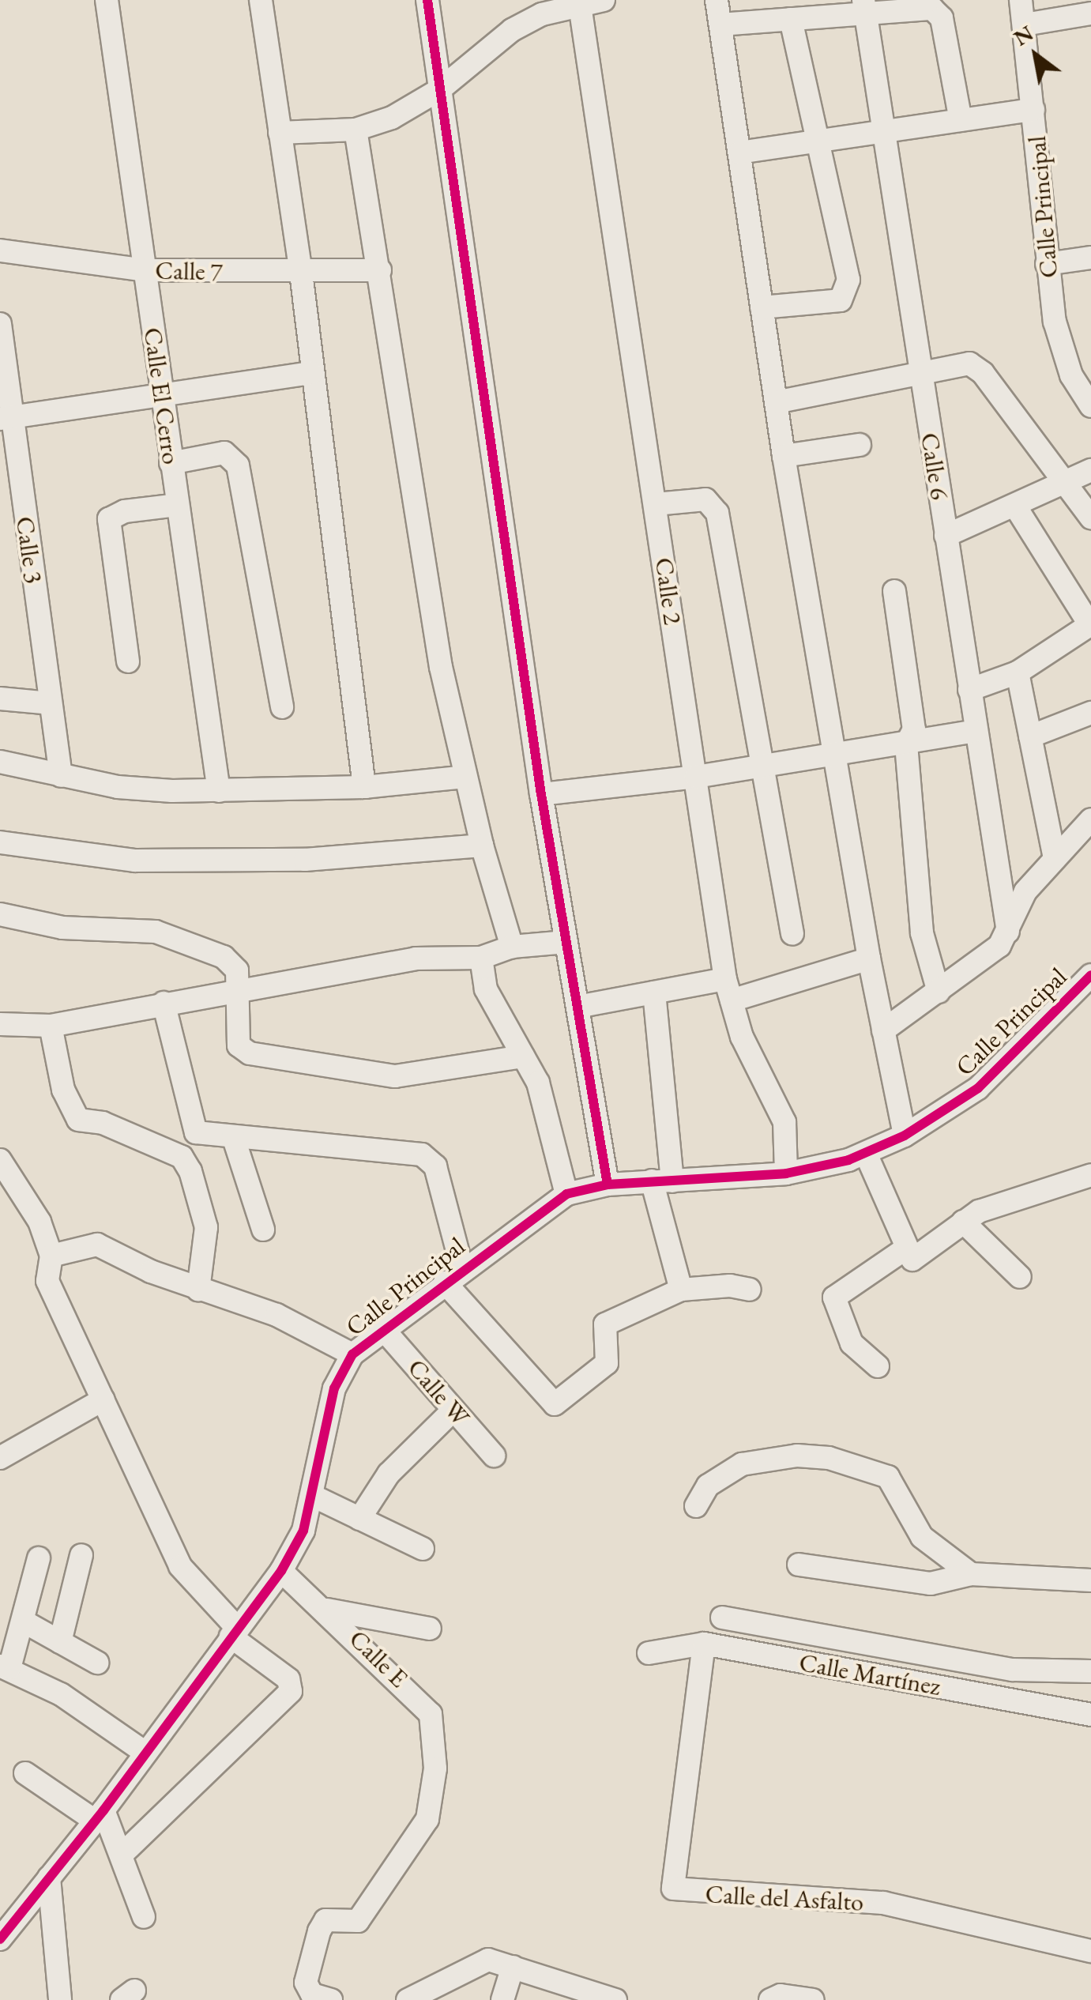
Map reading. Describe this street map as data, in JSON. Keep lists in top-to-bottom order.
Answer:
{
  "streets": {
    "street": [
      "Calle Principal",
      "Calle 7",
      "Calle El Cerro",
      "Calle 6",
      "Calle 3",
      "Calle 2",
      "Calle W",
      "Calle E",
      "Calle Martínez",
      "Calle del Asfalto"
    ]
  },
  "crossings": [
    ["Calle Principal", "Calle 2"],
    ["Calle Principal", "Calle W"],
    ["Calle Principal", "Calle E"],
    ["Calle 7", "Calle El Cerro"],
    ["Calle Martínez", "Calle del Asfalto"]
  ],
  "north": "top left"
}
